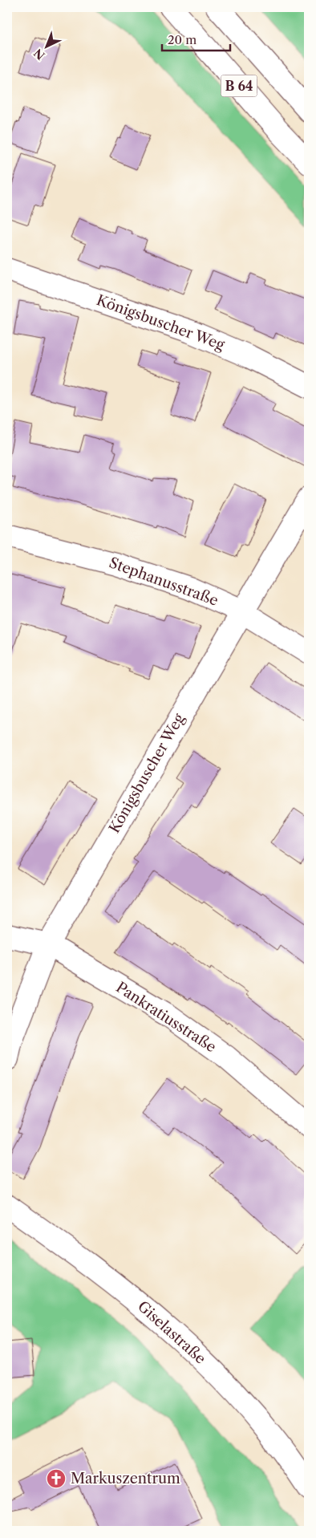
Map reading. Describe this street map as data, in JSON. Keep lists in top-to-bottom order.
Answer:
{
  "streets": {
    "main road": [
      "B 64",
      "Königsbuscher Weg",
      "Stephanusstraße",
      "Pankratiusstraße",
      "Giselastraße"
    ]
  },
  "crossings": [
    ["Königsbuscher Weg", "Stephanusstraße"],
    ["Königsbuscher Weg", "Pankratiusstraße"]
  ],
  "places": {
    "church": ["Markuszentrum"]
  },
  "scale_bar": "20 m",
  "north": "bottom left"
}
